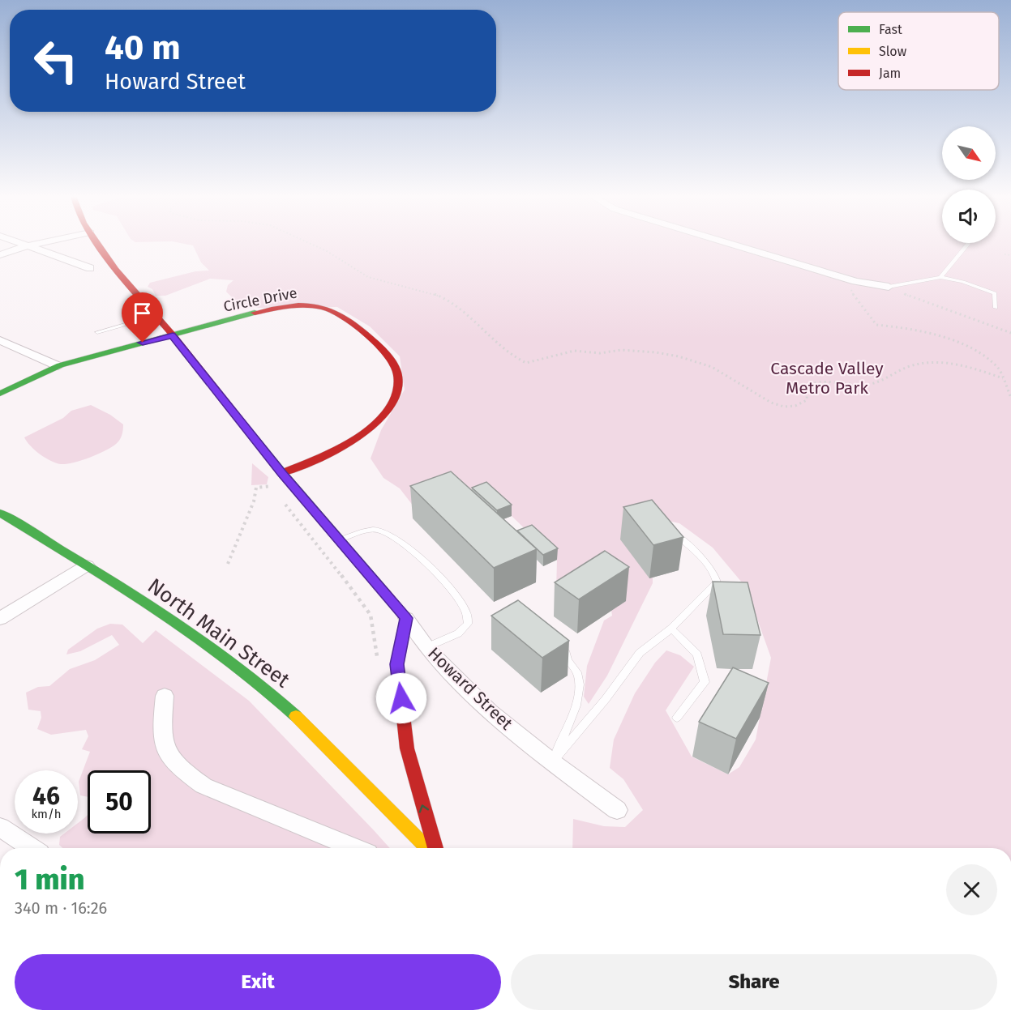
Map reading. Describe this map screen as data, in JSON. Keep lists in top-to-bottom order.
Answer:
{
  "streets": {
    "main road": ["Circle Drive", "North Main Street", "Howard Street"]
  },
  "crossings": [
    ["Circle Drive", "Howard Street"]
  ],
  "parks": ["Cascade Valley Metro Park"],
  "legend": ["Fast", "Slow", "Jam"],
  "north": "bottom right",
  "page": {
    "turn": ["40 m", "Howard Street"],
    "speed": "46 km/h",
    "limit": "50",
    "heading": ["1 min", "340 m · 16:26"],
    "buttons": ["Exit", "Share"]
  }
}
